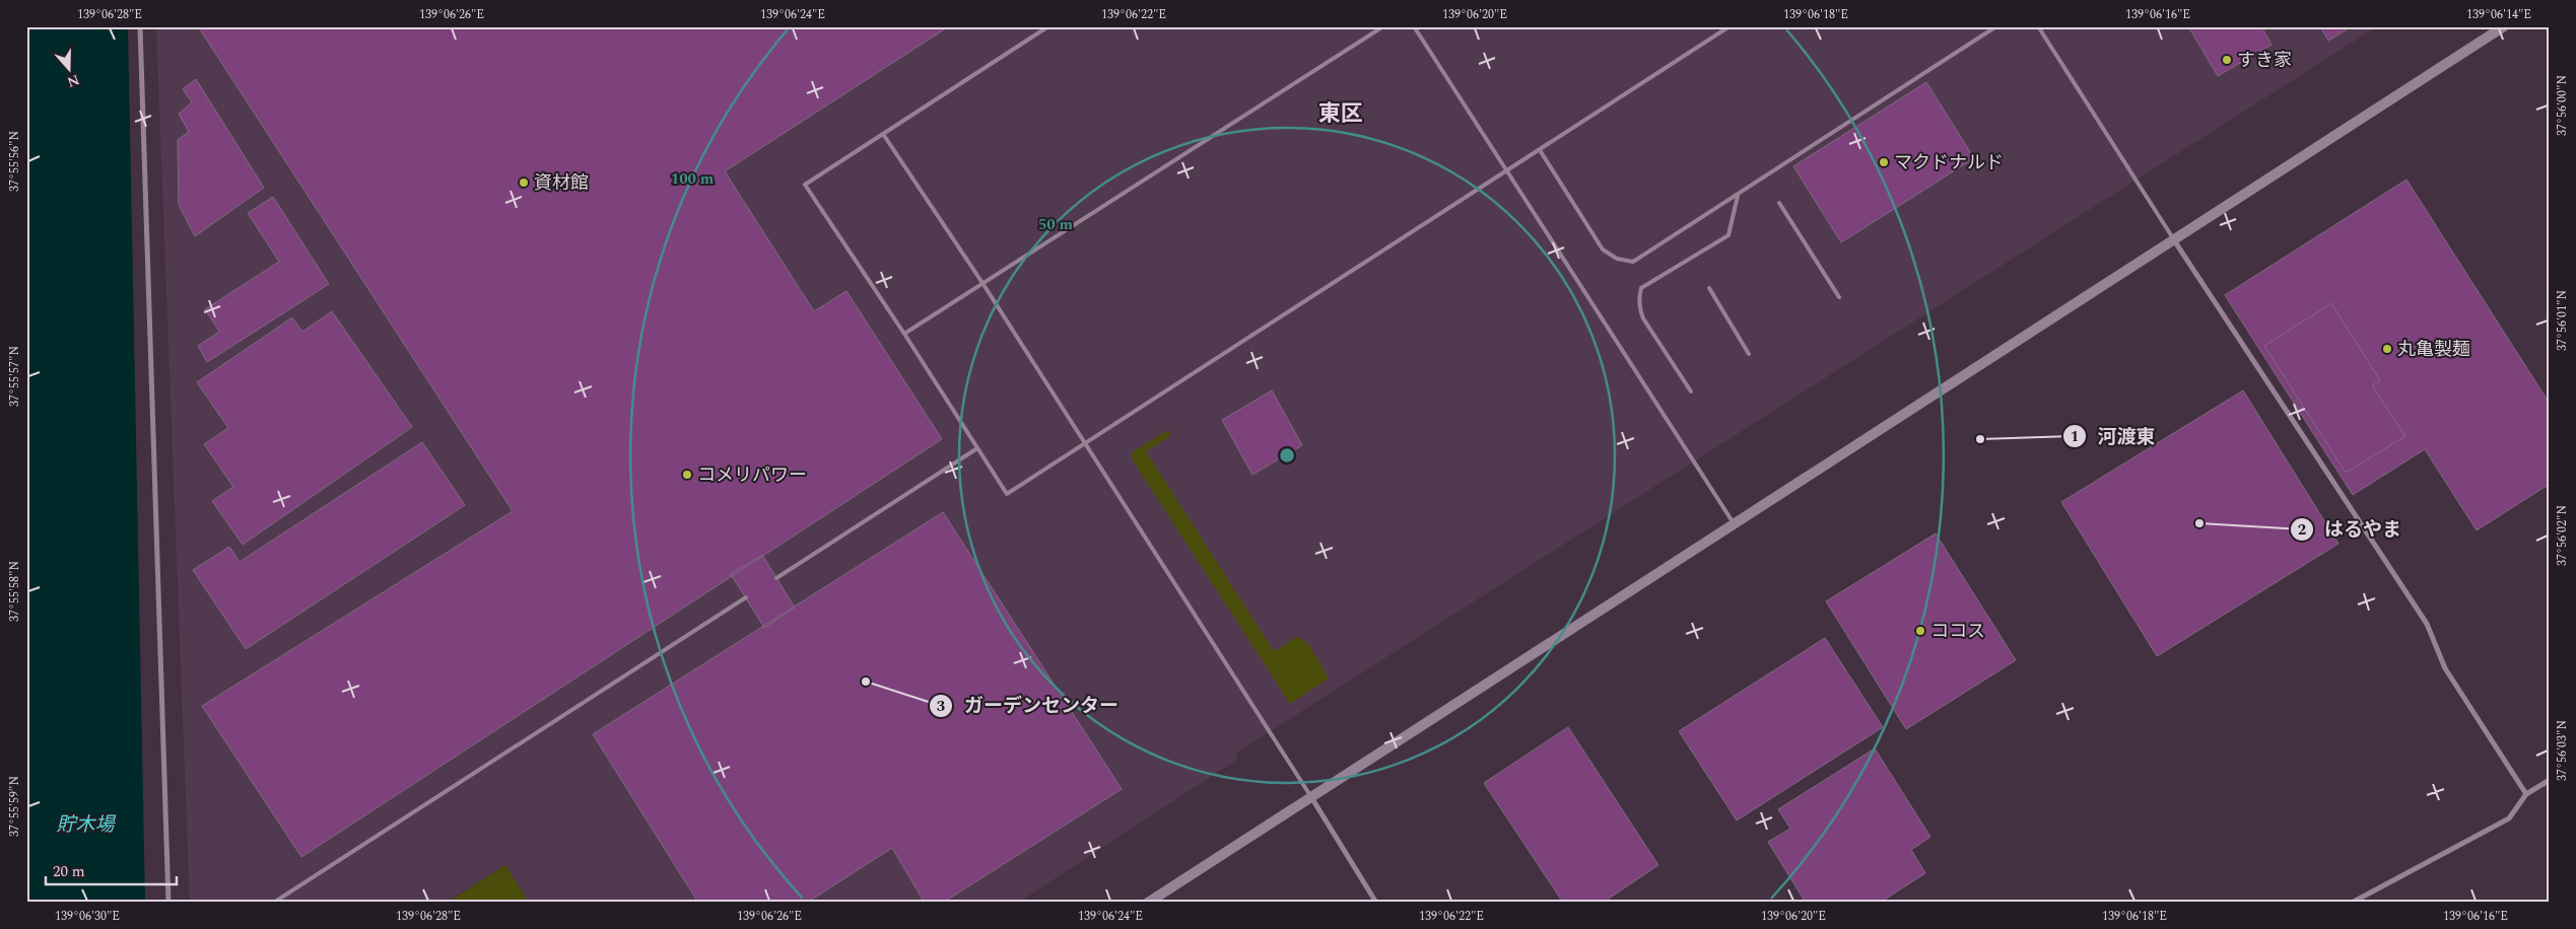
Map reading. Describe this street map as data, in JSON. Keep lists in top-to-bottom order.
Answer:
{
  "districts": ["東区"],
  "water": ["貯木場"],
  "places": [
    "すき家",
    "マクドナルド",
    "資材館",
    "丸亀製麺",
    "河渡東",
    "コメリパワー",
    "はるやま",
    "ココス",
    "ガーデンセンター"
  ],
  "scale_bar": "20 m",
  "north": "bottom",
  "coordinates": [
    "139°06'28\"E",
    "139°06'26\"E",
    "139°06'24\"E",
    "139°06'22\"E",
    "139°06'20\"E",
    "139°06'18\"E",
    "139°06'16\"E",
    "139°06'14\"E",
    "37°56'00\"N",
    "37°55'56\"N",
    "37°56'01\"N",
    "37°55'57\"N",
    "37°56'02\"N",
    "37°55'58\"N",
    "37°56'03\"N",
    "37°55'59\"N",
    "139°06'30\"E"
  ],
  "rings": ["100 m", "50 m"]
}
